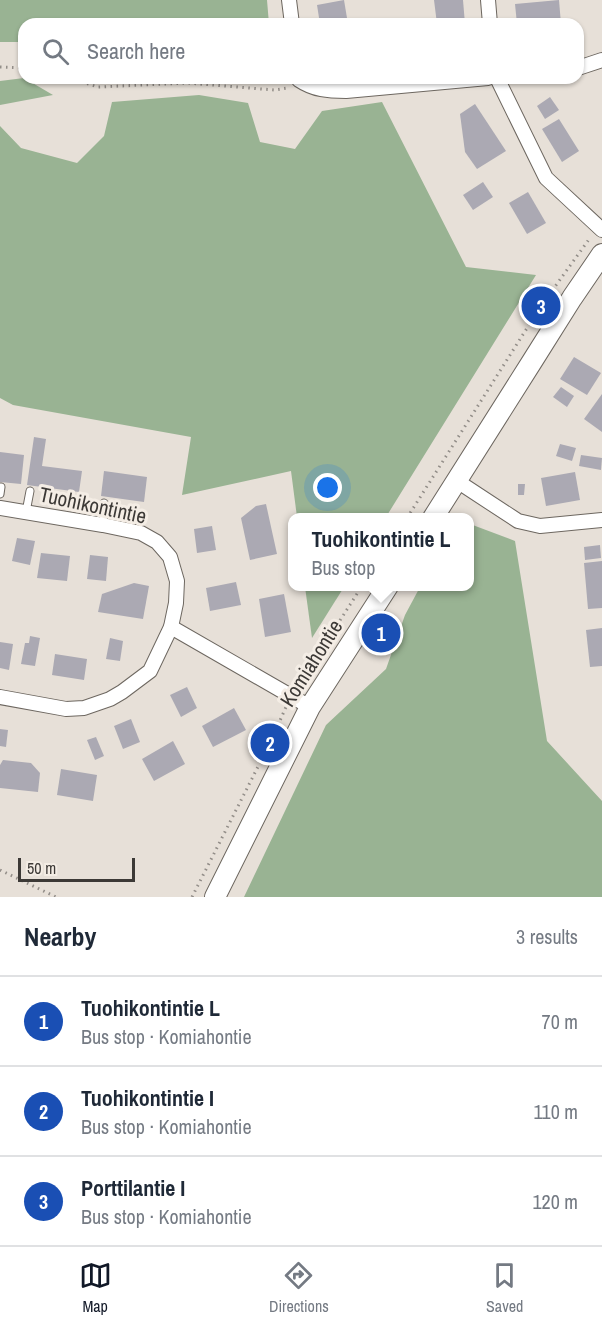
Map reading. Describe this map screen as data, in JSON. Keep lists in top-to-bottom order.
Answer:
{
  "streets": {
    "street": ["Tuohikontintie", "Komiahontie"]
  },
  "scale_bar": "50 m",
  "page": {
    "search": "Search here",
    "pins": ["3", "1", "2"],
    "popup": ["Tuohikontintie L", "Bus stop"],
    "scale": "50 m",
    "heading": ["Nearby", "3 results"],
    "list": [
      {
        "mark": "1",
        "name": "Tuohikontintie L",
        "note": "Bus stop · Komiahontie",
        "value": "70 m"
      },
      {
        "mark": "2",
        "name": "Tuohikontintie I",
        "note": "Bus stop · Komiahontie",
        "value": "110 m"
      },
      {
        "mark": "3",
        "name": "Porttilantie I",
        "note": "Bus stop · Komiahontie",
        "value": "120 m"
      }
    ],
    "nav": ["Map", "Directions", "Saved"]
  }
}
